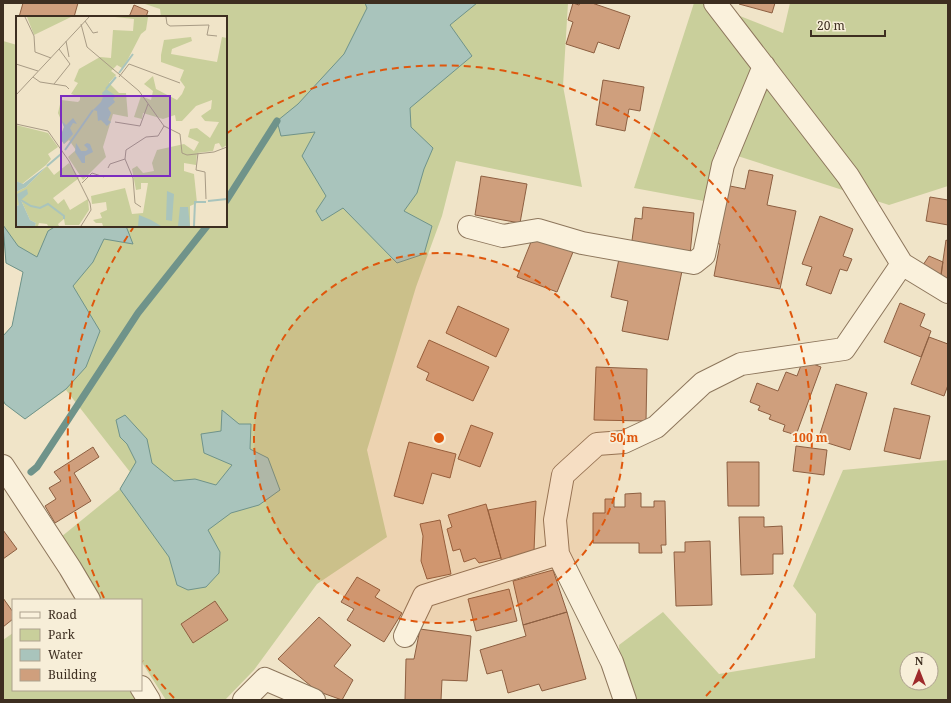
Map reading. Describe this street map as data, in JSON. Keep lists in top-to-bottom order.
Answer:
{
  "legend": [
    "Road",
    "Park",
    "Water",
    "Building"
  ],
  "scale_bar": "20 m",
  "north": "top",
  "rings": ["50 m", "100 m"]
}
